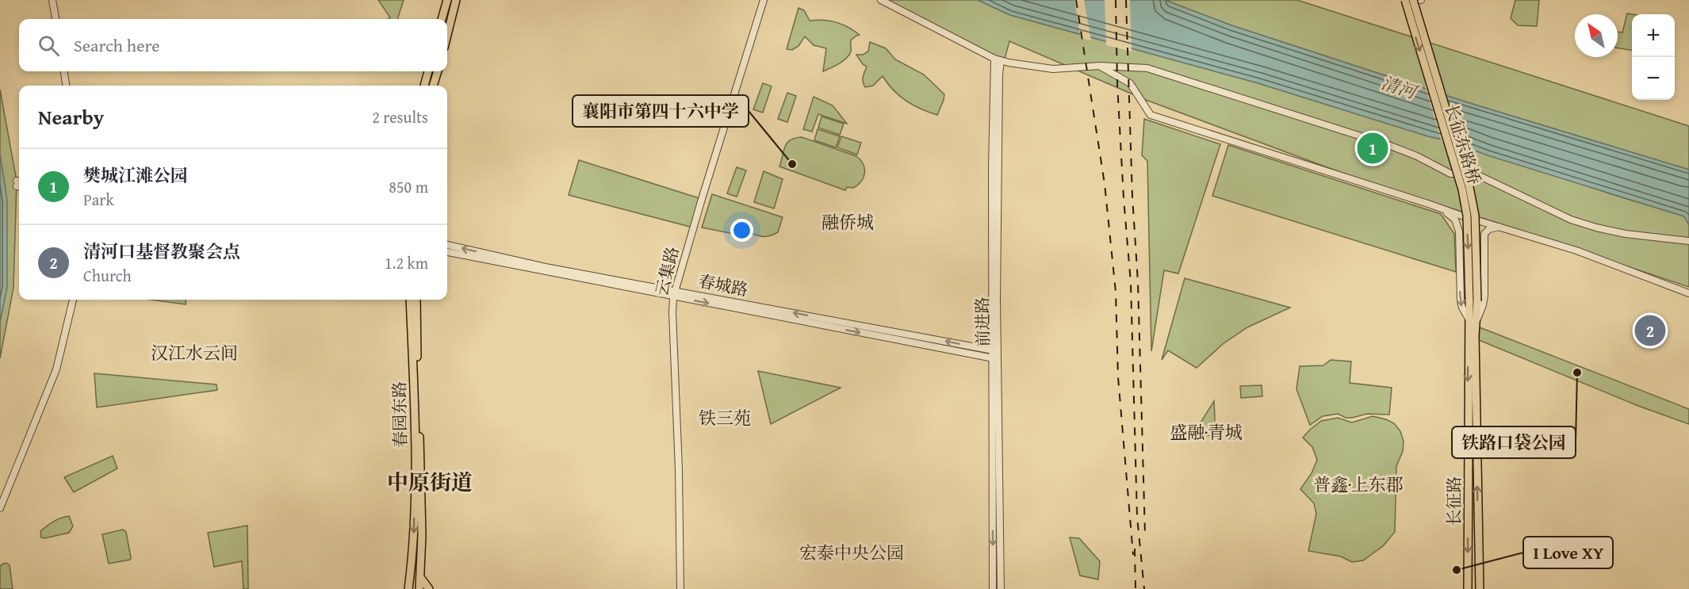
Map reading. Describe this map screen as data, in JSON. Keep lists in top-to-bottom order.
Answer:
{
  "streets": {
    "main road": ["长征东路桥", "春园东路", "长征路"],
    "street": ["云集路", "春城路", "前进路"]
  },
  "crossings": [
    ["长征东路桥", "长征路"],
    ["云集路", "春城路"],
    ["春城路", "前进路"]
  ],
  "districts": [
    "融侨城",
    "汉江水云间",
    "铁三苑",
    "盛融·青城",
    "中原街道",
    "普鑫·上东郡",
    "宏泰中央公园"
  ],
  "water": ["清河"],
  "places": ["襄阳市第四十六中学", "铁路口袋公园", "I Love XY"],
  "north": "top left",
  "page": {
    "map_buttons": ["+", "−"],
    "search": "Search here",
    "heading": ["Nearby", "2 results"],
    "pins": ["1", "2"],
    "list": [
      {
        "mark": "1",
        "name": "樊城江滩公园",
        "note": "Park",
        "value": "850 m"
      },
      {
        "mark": "2",
        "name": "清河口基督教聚会点",
        "note": "Church",
        "value": "1.2 km"
      }
    ]
  }
}
